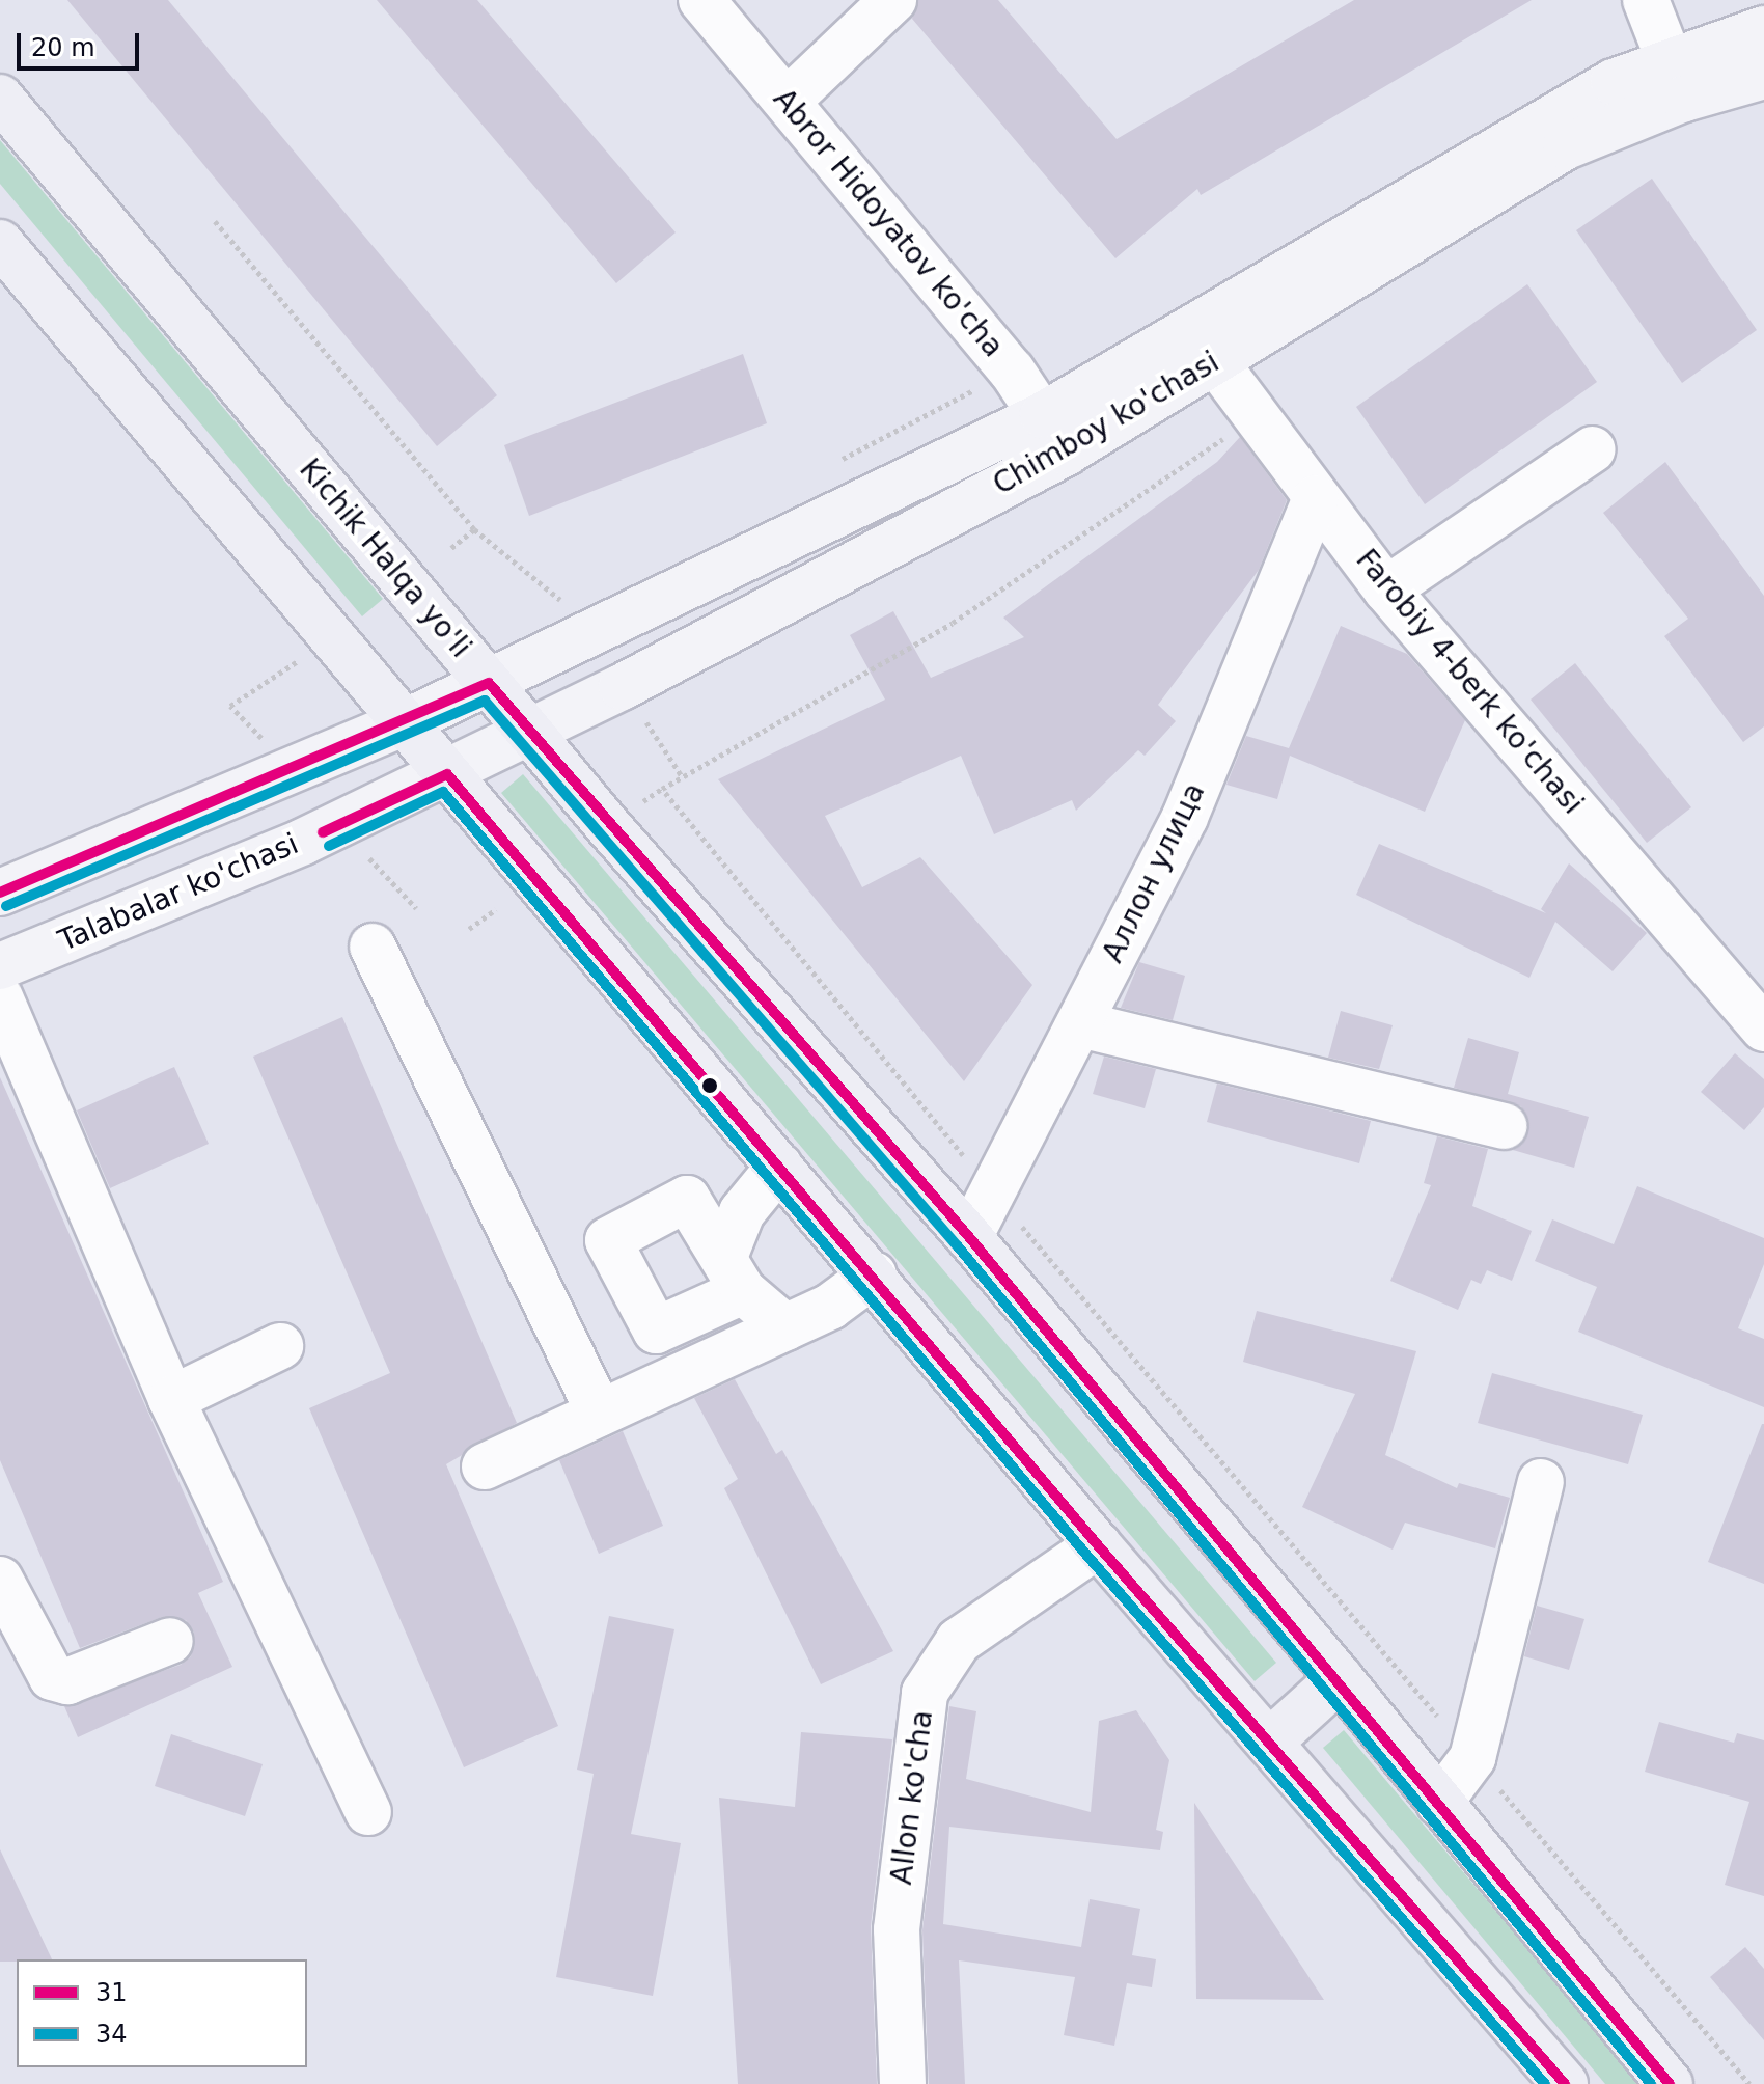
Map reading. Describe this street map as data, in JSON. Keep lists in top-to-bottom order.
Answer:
{
  "streets": {
    "highway": ["Kichik Halqa yo'li"],
    "main road": ["Chimboy ko'chasi", "Talabalar ko'chasi"],
    "street": [
      "Abror Hidoyatov ko'cha",
      "Farobiy 4-berk ko'chasi",
      "Аллон улица",
      "Allon ko'cha"
    ]
  },
  "crossings": [
    ["Abror Hidoyatov ko'cha", "Chimboy ko'chasi"],
    ["Chimboy ko'chasi", "Kichik Halqa yo'li"],
    ["Chimboy ko'chasi", "Farobiy 4-berk ko'chasi"],
    ["Chimboy ko'chasi", "Talabalar ko'chasi"],
    ["Kichik Halqa yo'li", "Аллон улица"],
    ["Farobiy 4-berk ko'chasi", "Аллон улица"]
  ],
  "lines": ["transit line 31", "transit line 34"],
  "legend": ["31", "34"],
  "scale_bar": "20 m"
}
